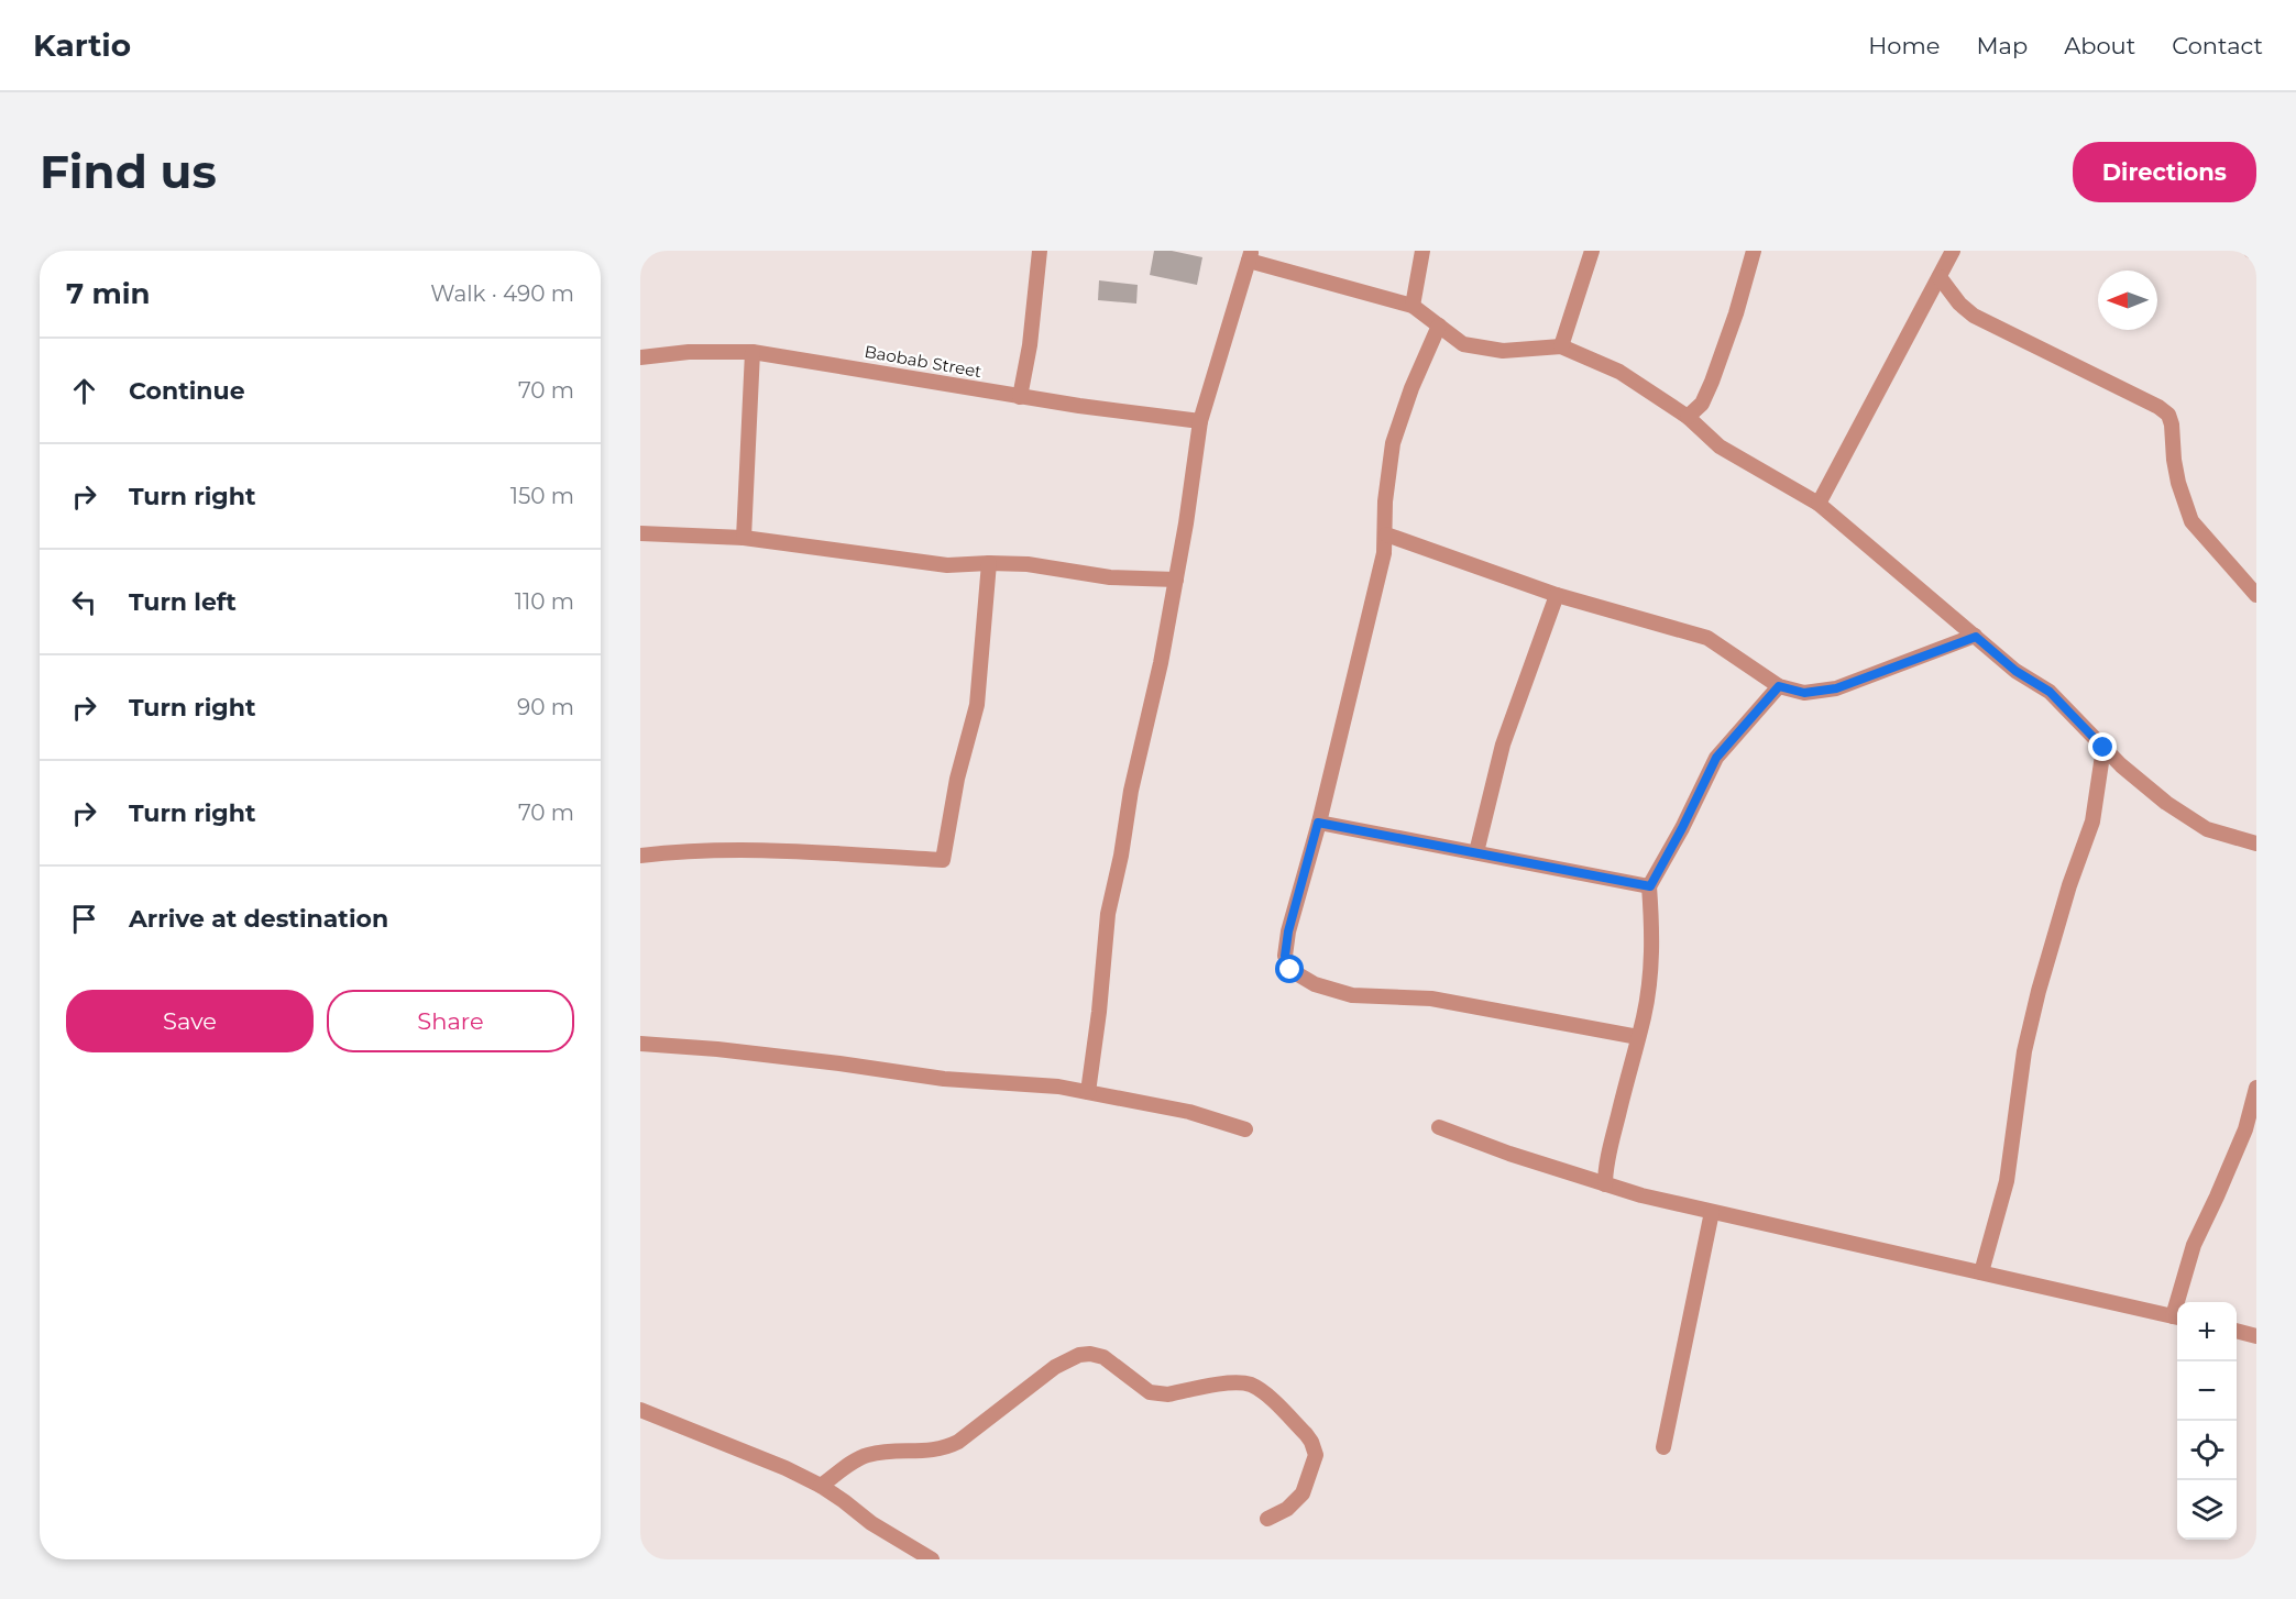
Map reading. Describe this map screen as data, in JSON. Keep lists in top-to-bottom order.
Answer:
{
  "streets": {
    "street": ["Baobab Street"]
  },
  "north": "left",
  "page": {
    "header": "Kartio",
    "nav": [
      "Home",
      "Map",
      "About",
      "Contact"
    ],
    "buttons": [
      "Directions",
      ["Save", "Share"]
    ],
    "title": "Find us",
    "heading": ["7 min", "Walk · 490 m"],
    "list": [
      ["Continue", "70 m"],
      ["Turn right", "150 m"],
      ["Turn left", "110 m"],
      ["Turn right", "90 m"],
      ["Turn right", "70 m"],
      "Arrive at destination"
    ],
    "map_buttons": ["+", "−"]
  }
}
